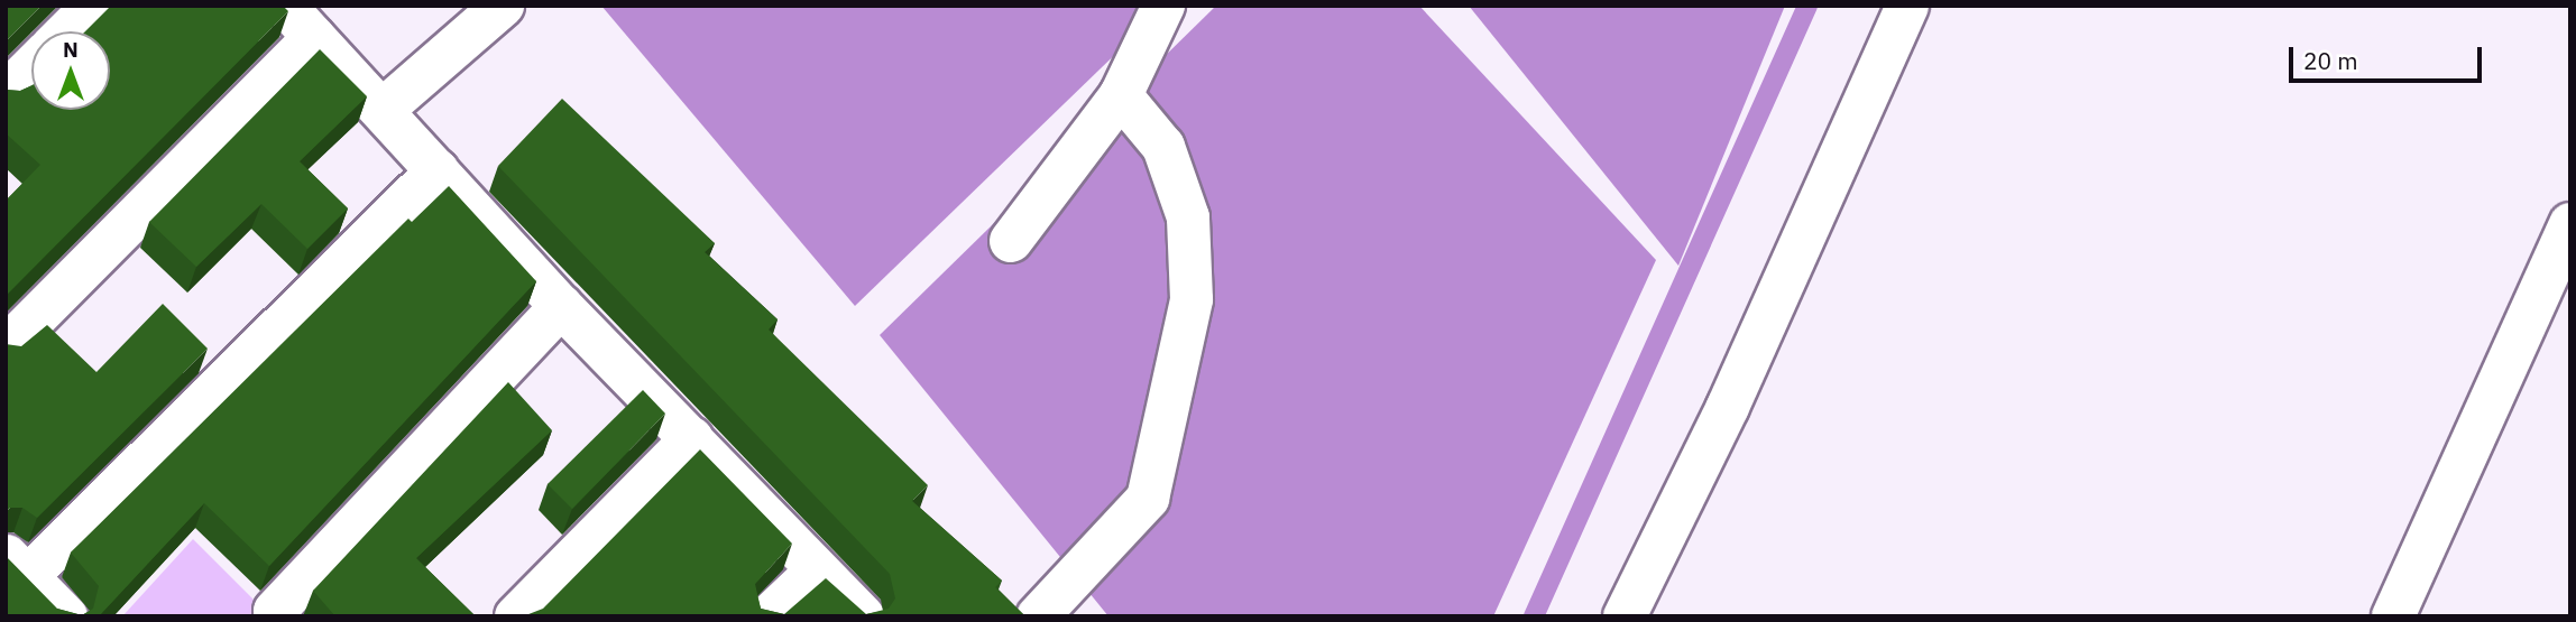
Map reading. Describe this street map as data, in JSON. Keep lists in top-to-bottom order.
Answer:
{
  "scale_bar": "20 m",
  "north": "top"
}
